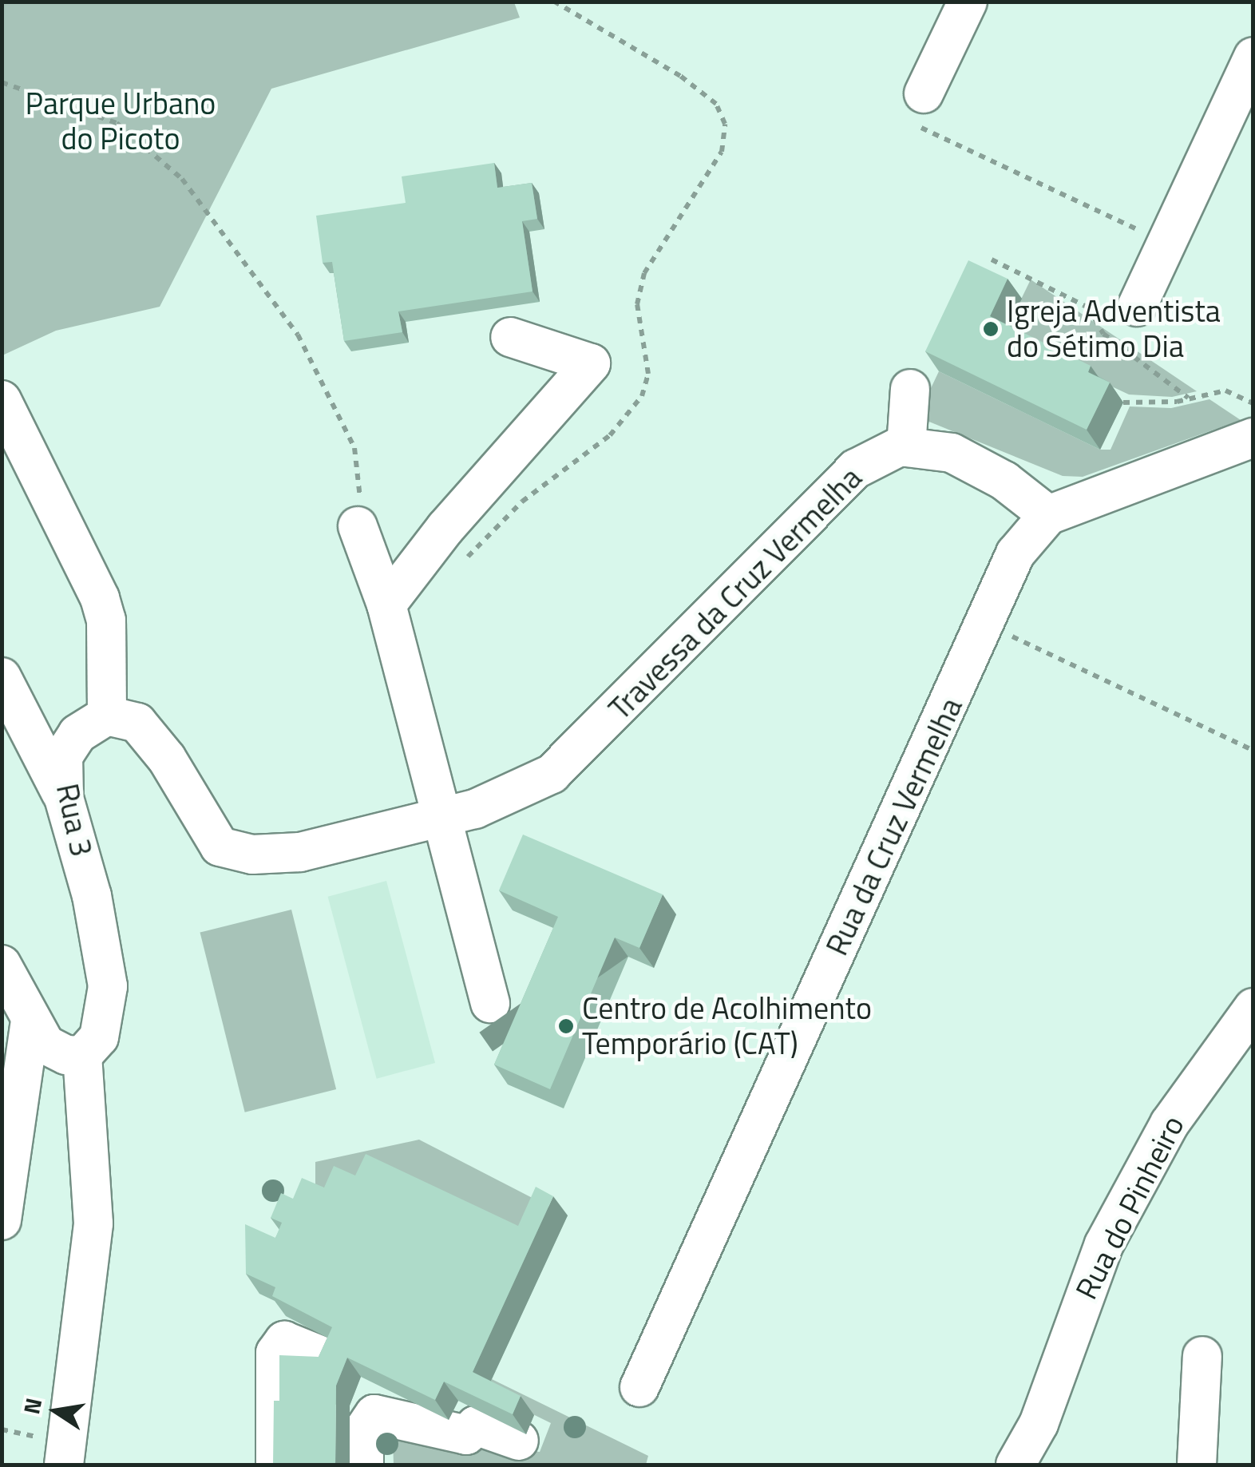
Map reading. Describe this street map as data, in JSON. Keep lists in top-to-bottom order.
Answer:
{
  "streets": {
    "street": [
      "Travessa da Cruz Vermelha",
      "Rua 3",
      "Rua da Cruz Vermelha",
      "Rua do Pinheiro"
    ]
  },
  "parks": ["Parque Urbano do Picoto"],
  "places": ["Igreja Adventista do Sétimo Dia", "Centro de Acolhimento Temporário (CAT)"],
  "north": "left"
}
